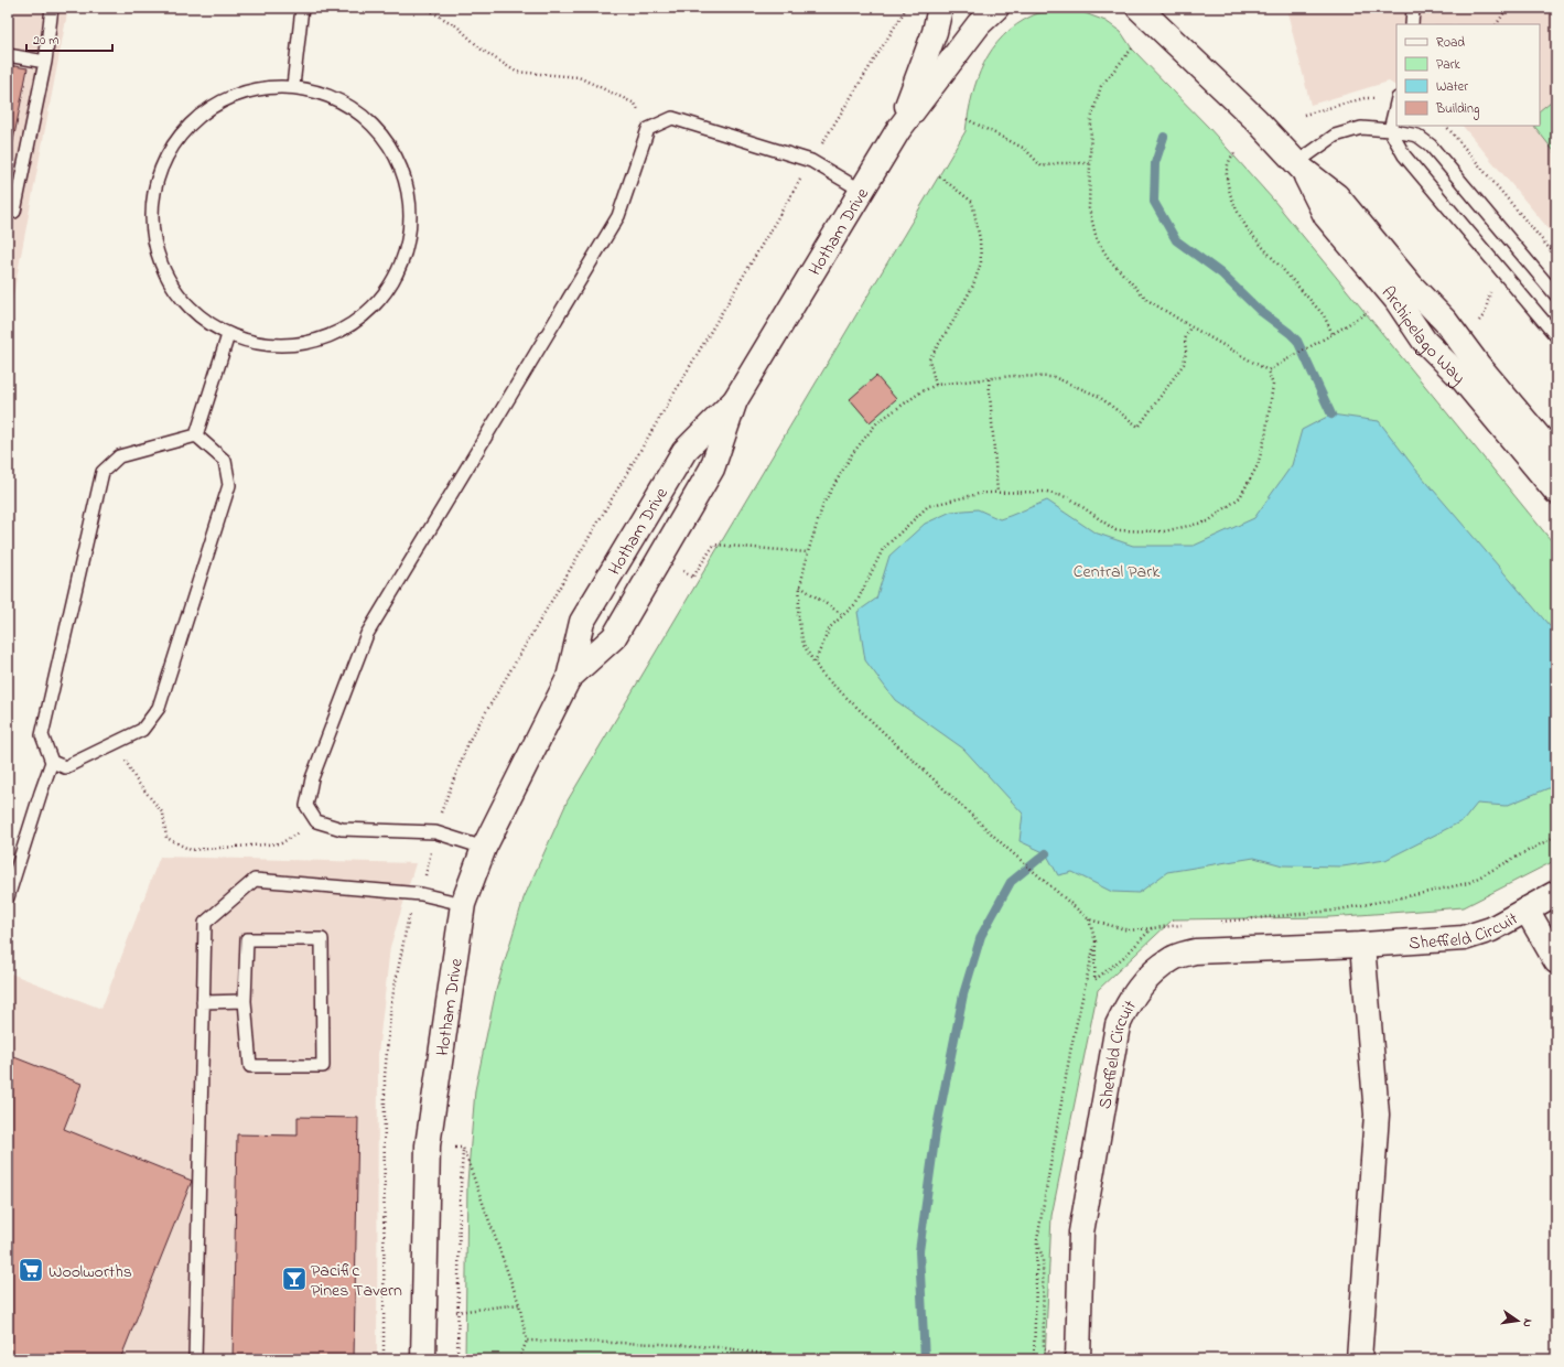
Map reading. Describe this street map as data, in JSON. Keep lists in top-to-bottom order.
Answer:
{
  "streets": {
    "street": ["Hotham Drive", "Archipelago Way", "Sheffield Circuit"]
  },
  "parks": ["Central Park"],
  "places": {
    "supermarket": ["Woolworths"],
    "bar": ["Pacific Pines Tavern"]
  },
  "legend": [
    "Road",
    "Park",
    "Water",
    "Building"
  ],
  "scale_bar": "20 m",
  "north": "right"
}
